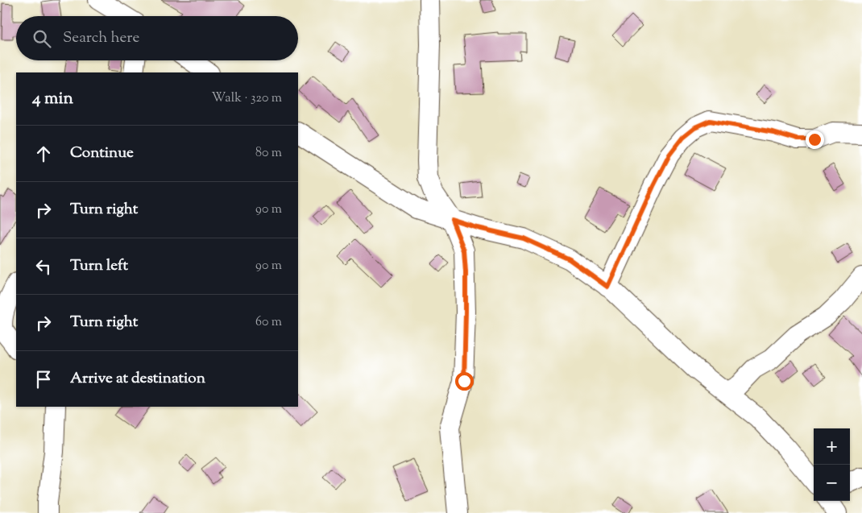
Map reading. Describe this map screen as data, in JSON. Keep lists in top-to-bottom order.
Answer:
{
  "page": {
    "search": "Search here",
    "heading": ["4 min", "Walk · 320 m"],
    "list": [
      ["Continue", "80 m"],
      ["Turn right", "90 m"],
      ["Turn left", "90 m"],
      ["Turn right", "60 m"],
      "Arrive at destination"
    ],
    "map_buttons": ["+", "−"]
  }
}
